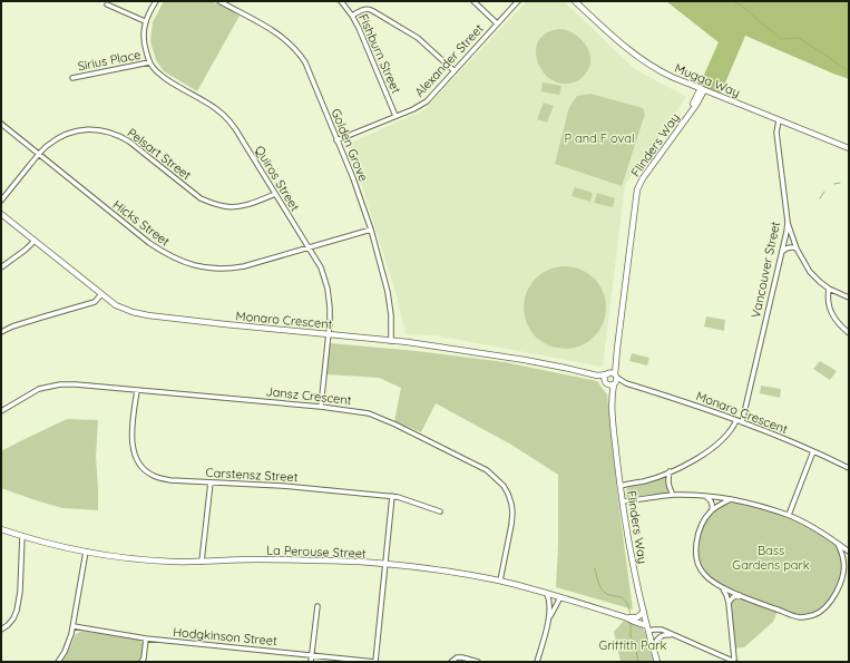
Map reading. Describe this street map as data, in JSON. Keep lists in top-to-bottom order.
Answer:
{
  "streets": {
    "street": [
      "Fishburn Street",
      "Sirius Place",
      "Alexander Street",
      "Mugga Way",
      "Golden Grove",
      "Flinders Way",
      "Pelsart Street",
      "Quiros Street",
      "Hicks Street",
      "Vancouver Street",
      "Monaro Crescent",
      "Jansz Crescent",
      "Carstensz Street",
      "La Perouse Street",
      "Hodgkinson Street"
    ]
  },
  "crossings": [
    ["Fishburn Street", "Alexander Street"],
    ["Sirius Place", "Quiros Street"],
    ["Alexander Street", "Golden Grove"],
    ["Mugga Way", "Flinders Way"],
    ["Mugga Way", "Vancouver Street"],
    ["Golden Grove", "Hicks Street"],
    ["Golden Grove", "Monaro Crescent"],
    ["Flinders Way", "Monaro Crescent"],
    ["Flinders Way", "La Perouse Street"],
    ["Pelsart Street", "Quiros Street"],
    ["Pelsart Street", "Hicks Street"],
    ["Quiros Street", "Hicks Street"],
    ["Quiros Street", "Monaro Crescent"],
    ["Quiros Street", "Jansz Crescent"],
    ["Vancouver Street", "Monaro Crescent"],
    ["Jansz Crescent", "Carstensz Street"],
    ["Jansz Crescent", "La Perouse Street"]
  ],
  "parks": ["P and F oval", "Bass Gardens park", "Griffith Park"]
}
